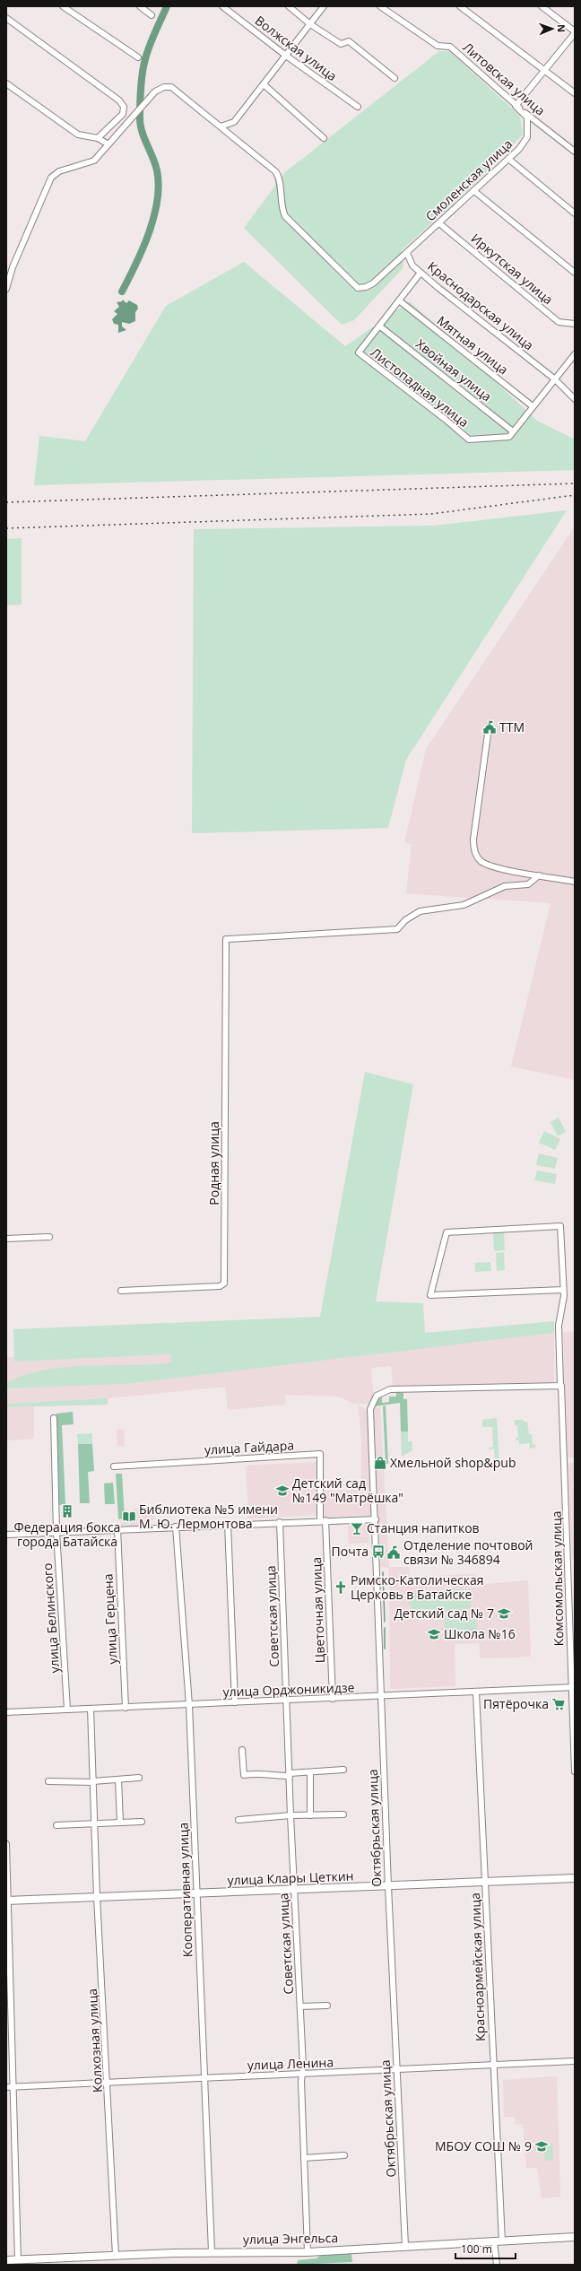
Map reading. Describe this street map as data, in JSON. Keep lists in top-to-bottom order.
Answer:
{
  "streets": {
    "main road": ["улица Клары Цеткин", "улица Энгельса"],
    "street": [
      "Волжская улица",
      "Литовская улица",
      "Смоленская улица",
      "Иркутская улица",
      "Краснодарская улица",
      "Мятная улица",
      "Хвойная улица",
      "Листопадная улица",
      "Родная улица",
      "улица Гайдара",
      "Комсомольская улица",
      "Цветочная улица",
      "Советская улица",
      "улица Белинского",
      "улица Герцена",
      "улица Орджоникидзе",
      "Октябрьская улица",
      "Кооперативная улица",
      "Красноармейская улица",
      "Колхозная улица",
      "улица Ленина"
    ]
  },
  "crossings": [
    ["Литовская улица", "Смоленская улица"],
    ["Смоленская улица", "Иркутская улица"],
    ["Смоленская улица", "Краснодарская улица"],
    ["Хвойная улица", "Листопадная улица"],
    ["улица Гайдара", "Цветочная улица"],
    ["Комсомольская улица", "улица Орджоникидзе"],
    ["Комсомольская улица", "Октябрьская улица"],
    ["Цветочная улица", "улица Орджоникидзе"],
    ["Советская улица", "улица Орджоникидзе"],
    ["Советская улица", "улица Клары Цеткин"],
    ["Советская улица", "улица Ленина"],
    ["Советская улица", "улица Энгельса"],
    ["улица Белинского", "улица Орджоникидзе"],
    ["улица Герцена", "улица Орджоникидзе"],
    ["улица Орджоникидзе", "Октябрьская улица"],
    ["улица Орджоникидзе", "Кооперативная улица"],
    ["улица Орджоникидзе", "Красноармейская улица"],
    ["улица Орджоникидзе", "Колхозная улица"],
    ["Октябрьская улица", "улица Клары Цеткин"],
    ["Октябрьская улица", "улица Ленина"],
    ["Октябрьская улица", "улица Энгельса"],
    ["улица Клары Цеткин", "Кооперативная улица"],
    ["улица Клары Цеткин", "Красноармейская улица"],
    ["улица Клары Цеткин", "Колхозная улица"],
    ["Кооперативная улица", "улица Ленина"],
    ["Кооперативная улица", "улица Энгельса"],
    ["Красноармейская улица", "улица Ленина"],
    ["Красноармейская улица", "улица Энгельса"],
    ["Колхозная улица", "улица Ленина"],
    ["Колхозная улица", "улица Энгельса"]
  ],
  "places": {
    "public building": ["ТТМ", "Отделение почтовой связи № 346894"],
    "shop": ["Хмельной shop&pub"],
    "school or university": [
      "Детский сад №149 \"Матрёшка\"",
      "Детский сад № 7",
      "Школа №16",
      "МБОУ СОШ № 9"
    ],
    "building": ["Федерация бокса города Батайска"],
    "library": ["Библиотека №5 имени М. Ю. Лермонтова"],
    "bar": ["Станция напитков"],
    "bus stop": ["Почта"],
    "church": ["Римско-Католическая Церковь в Батайске"],
    "supermarket": ["Пятёрочка"]
  },
  "scale_bar": "100 m",
  "north": "right"
}
